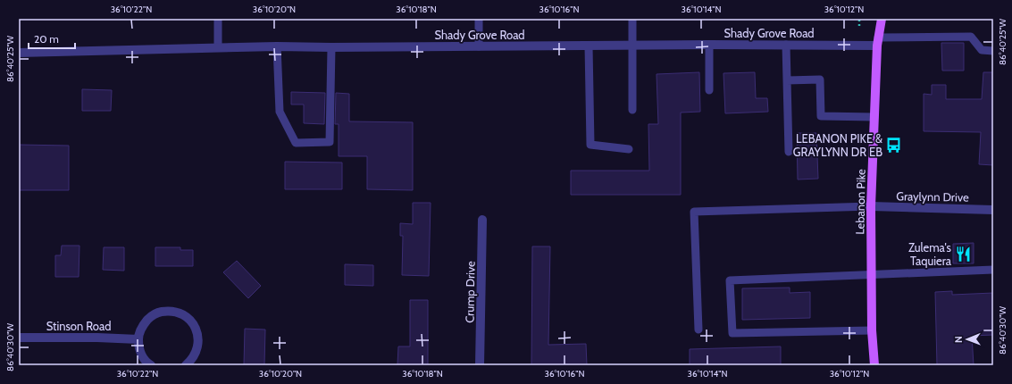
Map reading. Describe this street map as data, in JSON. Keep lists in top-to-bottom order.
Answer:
{
  "streets": {
    "main road": ["Lebanon Pike"],
    "street": [
      "Shady Grove Road",
      "Graylynn Drive",
      "Crump Drive",
      "Stinson Road"
    ]
  },
  "crossings": [
    ["Shady Grove Road", "Lebanon Pike"],
    ["Graylynn Drive", "Lebanon Pike"]
  ],
  "places": {
    "bus stop": ["LEBANON PIKE & GRAYLYNN DR EB"],
    "restaurant": ["Zulema's Taquiera"]
  },
  "scale_bar": "20 m",
  "north": "left",
  "coordinates": [
    "36°10'22\"N",
    "36°10'20\"N",
    "36°10'18\"N",
    "36°10'16\"N",
    "36°10'14\"N",
    "36°10'12\"N",
    "86°40'25\"W",
    "86°40'30\"W"
  ]
}
